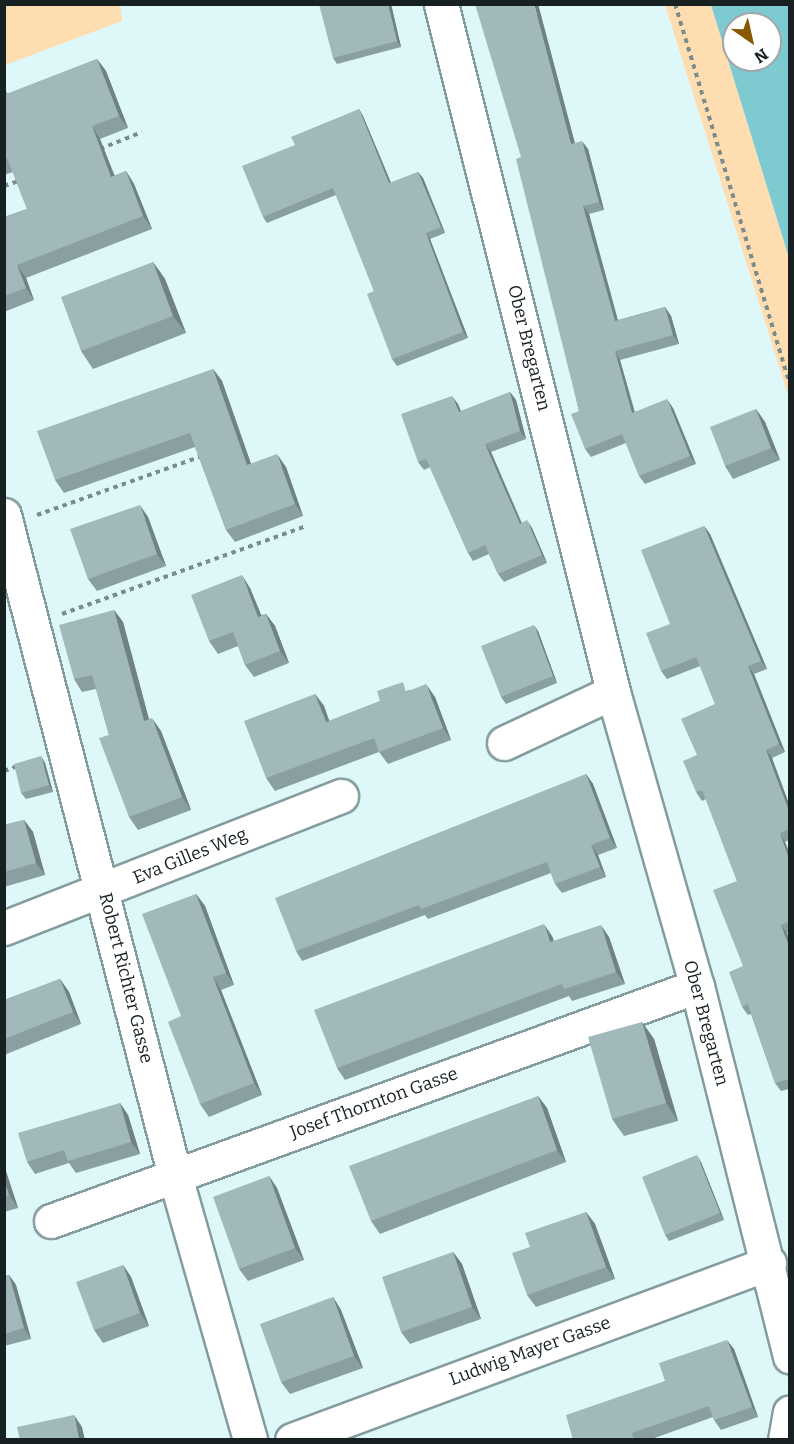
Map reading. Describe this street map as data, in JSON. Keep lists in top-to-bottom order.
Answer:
{
  "streets": {
    "street": [
      "Ober Bregarten",
      "Eva Gilles Weg",
      "Robert Richter Gasse",
      "Josef Thornton Gasse",
      "Ludwig Mayer Gasse"
    ]
  },
  "crossings": [
    ["Ober Bregarten", "Josef Thornton Gasse"],
    ["Ober Bregarten", "Ludwig Mayer Gasse"],
    ["Eva Gilles Weg", "Robert Richter Gasse"],
    ["Robert Richter Gasse", "Josef Thornton Gasse"]
  ],
  "north": "bottom right"
}
